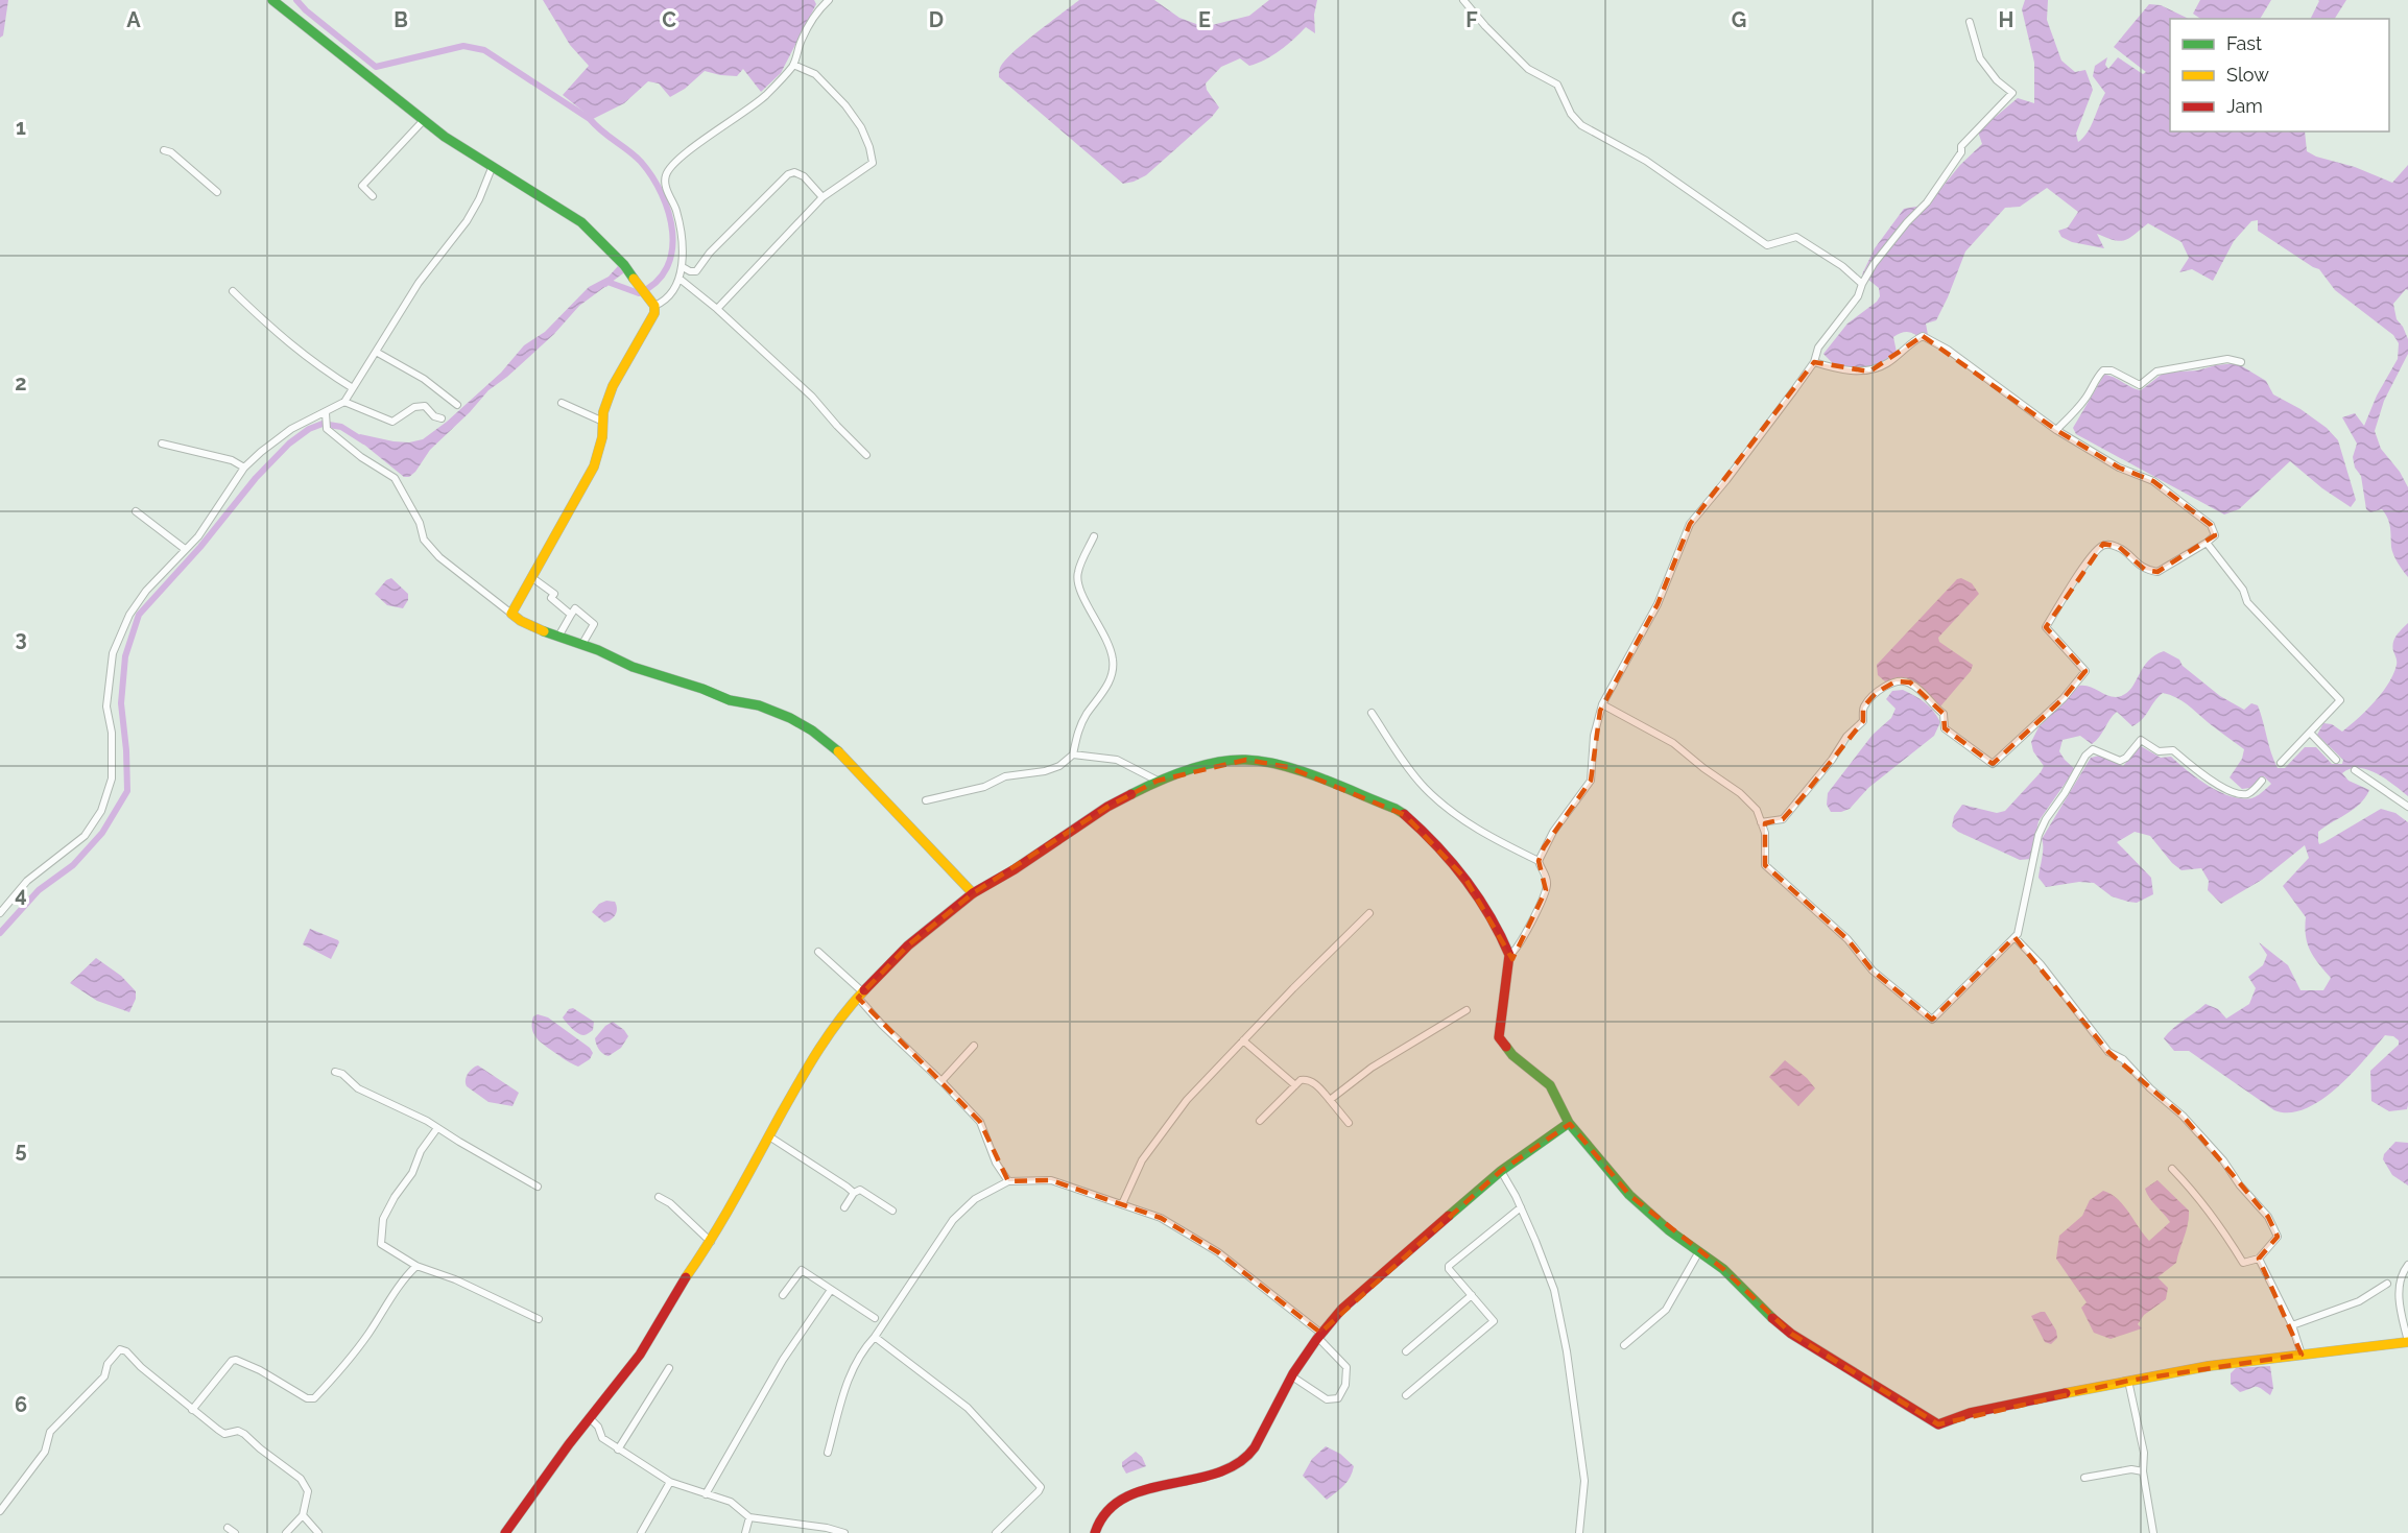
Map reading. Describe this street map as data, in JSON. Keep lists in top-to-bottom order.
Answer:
{
  "legend": ["Fast", "Slow", "Jam"],
  "grid": {
    "columns": [
      "A",
      "B",
      "C",
      "D",
      "E",
      "F",
      "G",
      "H"
    ],
    "rows": [
      "1",
      "2",
      "3",
      "4",
      "5",
      "6"
    ]
  }
}
